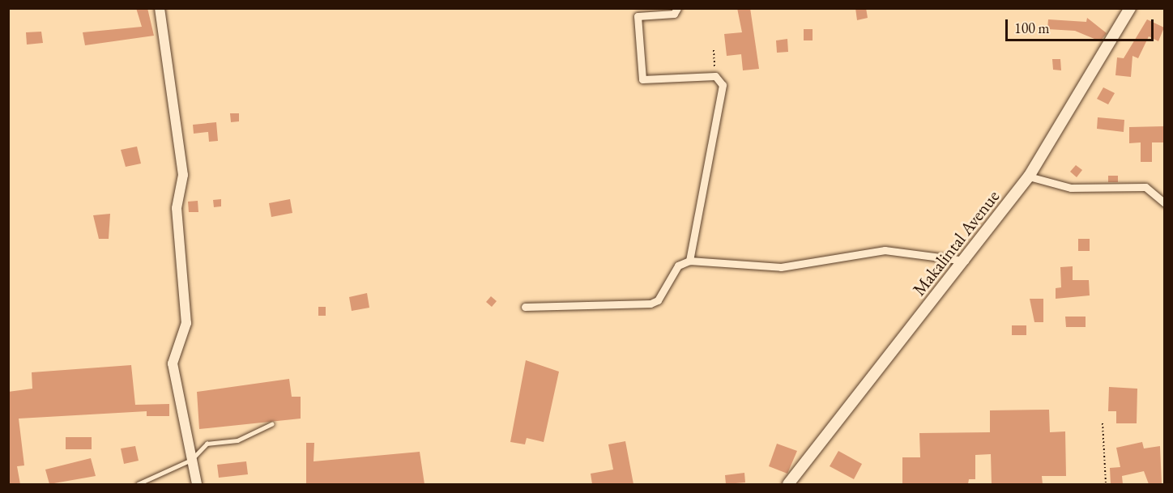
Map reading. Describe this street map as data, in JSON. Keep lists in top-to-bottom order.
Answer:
{
  "streets": {
    "main road": ["Makalintal Avenue"]
  },
  "scale_bar": "100 m"
}
